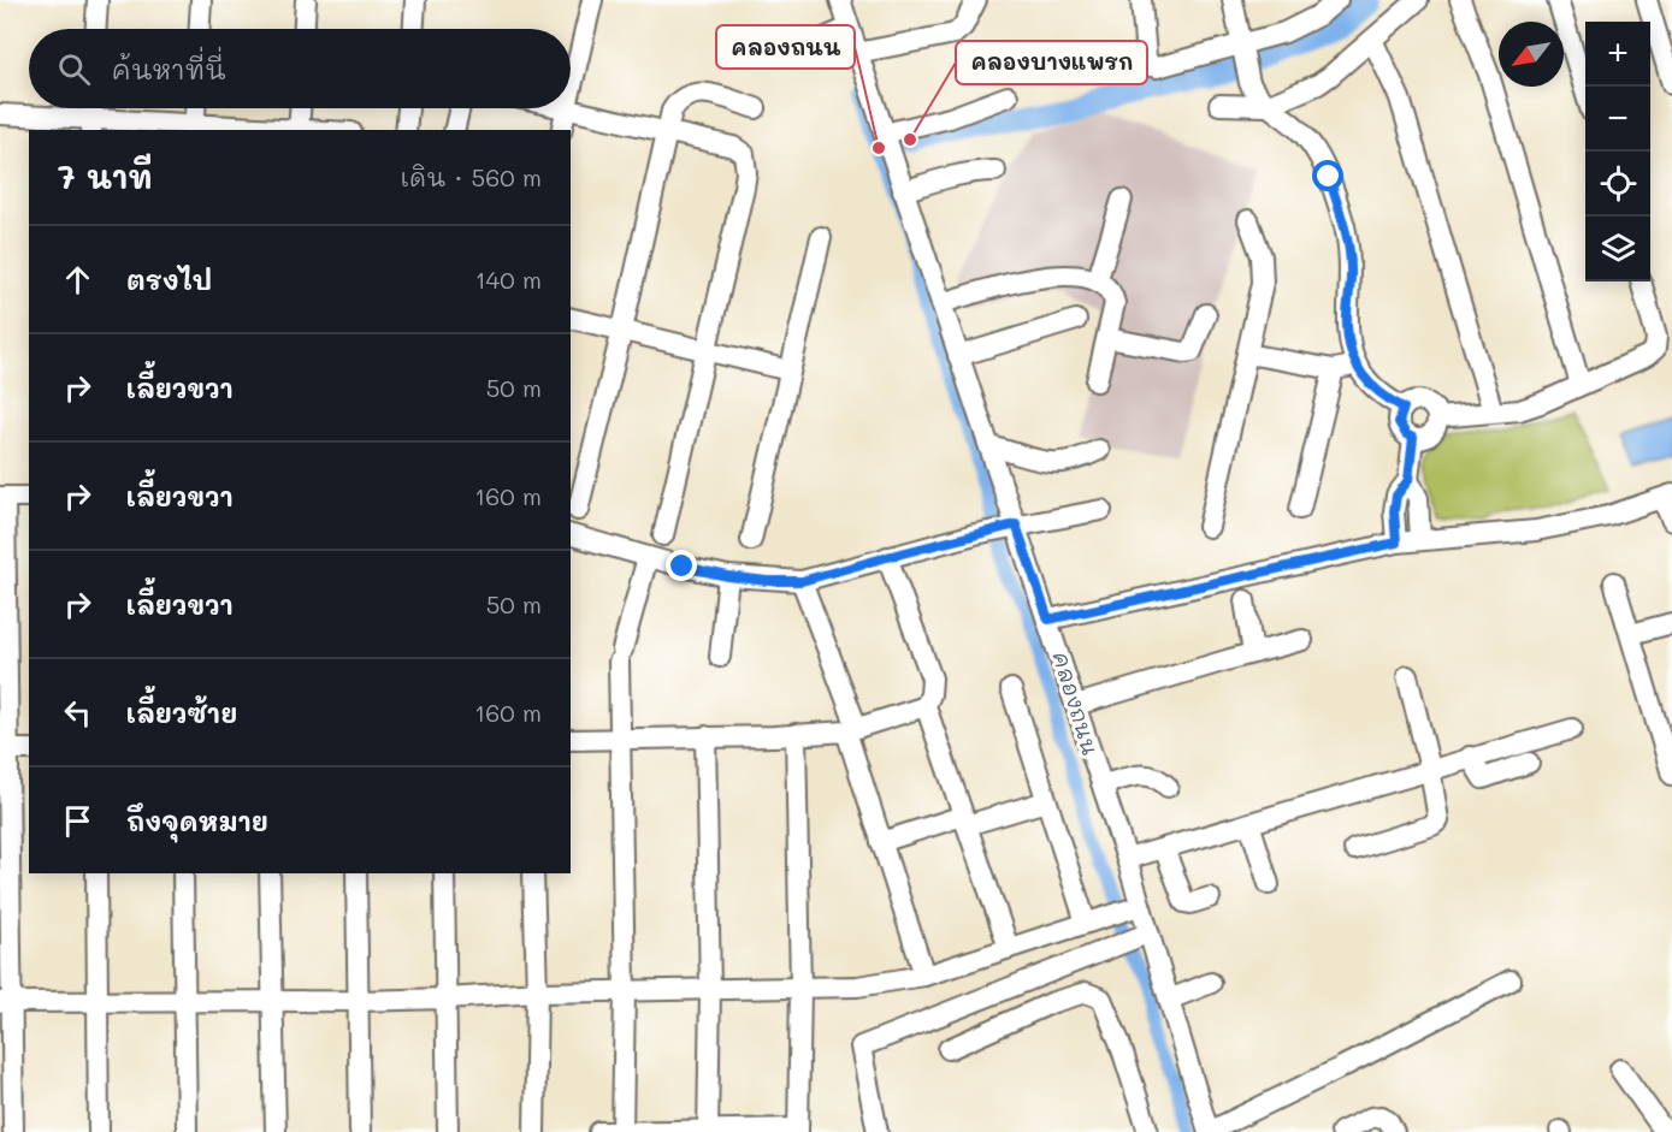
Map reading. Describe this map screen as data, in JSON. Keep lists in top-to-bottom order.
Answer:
{
  "water": ["คลองถนน"],
  "places": ["คลองบางแพรก", "คลองถนน"],
  "north": "bottom left",
  "page": {
    "map_buttons": ["+", "−"],
    "search": "ค้นหาที่นี่",
    "heading": ["7 นาที", "เดิน · 560 m"],
    "list": [
      ["ตรงไป", "140 m"],
      ["เลี้ยวขวา", "50 m"],
      ["เลี้ยวขวา", "160 m"],
      ["เลี้ยวขวา", "50 m"],
      ["เลี้ยวซ้าย", "160 m"],
      "ถึงจุดหมาย"
    ]
  }
}
